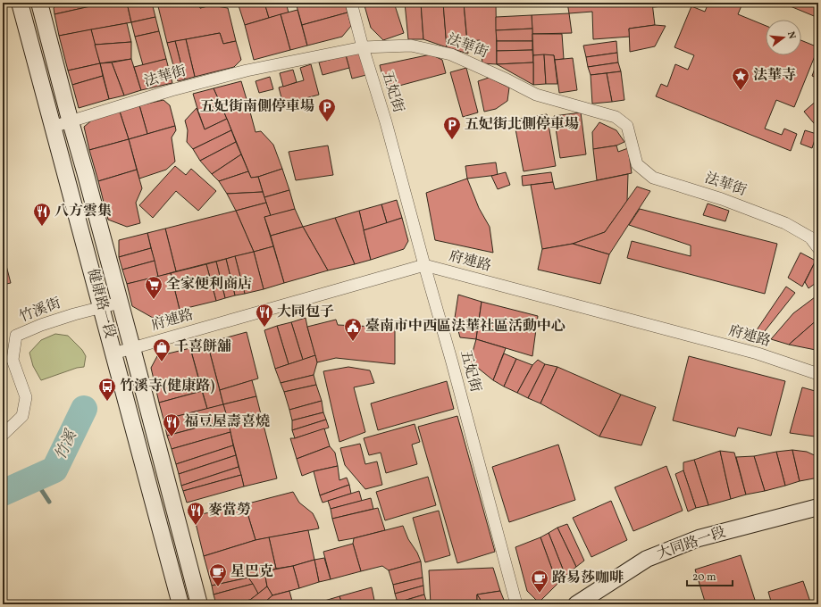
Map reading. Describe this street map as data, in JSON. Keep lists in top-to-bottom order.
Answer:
{
  "streets": {
    "street": [
      "法華街",
      "五妃街",
      "府連路",
      "健康路一段",
      "竹溪街",
      "大同路一段"
    ]
  },
  "crossings": [
    ["法華街", "五妃街"],
    ["法華街", "健康路一段"],
    ["五妃街", "府連路"],
    ["府連路", "健康路一段"],
    ["健康路一段", "竹溪街"]
  ],
  "water": ["竹溪"],
  "places": {
    "place": ["法華寺"],
    "parking": ["五妃街南側停車場", "五妃街北側停車場"],
    "restaurant": [
      "八方雲集",
      "大同包子",
      "福豆屋壽喜燒",
      "麥當勞"
    ],
    "supermarket": ["全家便利商店"],
    "public building": ["臺南市中西區法華社區活動中心"],
    "shop": ["千喜餅舖"],
    "bus stop": ["竹溪寺(健康路)"],
    "cafe": ["星巴克", "路易莎咖啡"]
  },
  "scale_bar": "20 m",
  "north": "right"
}
